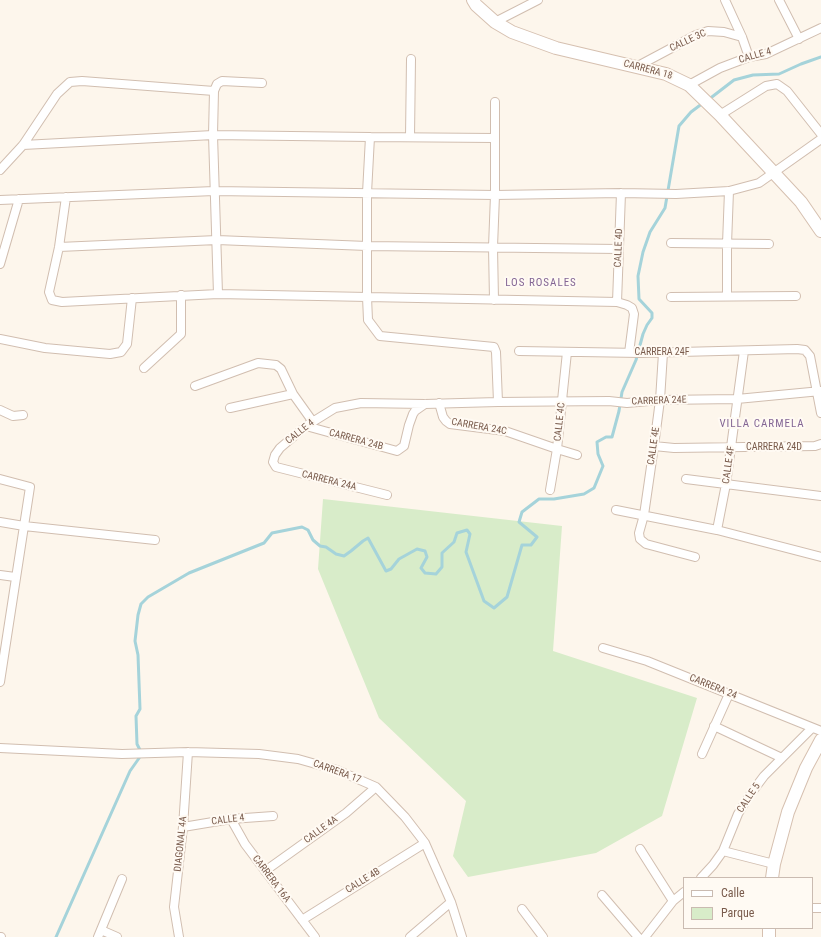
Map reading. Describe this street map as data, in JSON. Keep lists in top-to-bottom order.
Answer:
{
  "streets": {
    "street": [
      "CALLE 3C",
      "CALLE 4",
      "CARRERA 18",
      "CALLE 4D",
      "CARRERA 24F",
      "CARRERA 24E",
      "CALLE 4C",
      "CARRERA 24C",
      "CARRERA 24B",
      "CALLE 4E",
      "CARRERA 24D",
      "CALLE 4F",
      "CARRERA 24A",
      "CARRERA 24",
      "CARRERA 17",
      "CALLE 5",
      "CALLE 4A",
      "DIAGONAL 4A",
      "CARRERA 16A",
      "CALLE 4B"
    ]
  },
  "crossings": [
    ["CALLE 3C", "CARRERA 18"],
    ["CALLE 4", "CARRERA 18"],
    ["CALLE 4", "CARRERA 24C"],
    ["CALLE 4", "CARRERA 24B"],
    ["CALLE 4", "CARRERA 24A"],
    ["CALLE 4", "DIAGONAL 4A"],
    ["CALLE 4", "CARRERA 16A"],
    ["CARRERA 24F", "CARRERA 24E"],
    ["CARRERA 24F", "CALLE 4C"],
    ["CARRERA 24F", "CALLE 4E"],
    ["CARRERA 24F", "CALLE 4F"],
    ["CARRERA 24E", "CALLE 4C"],
    ["CARRERA 24E", "CARRERA 24C"],
    ["CARRERA 24E", "CALLE 4E"],
    ["CARRERA 24E", "CALLE 4F"],
    ["CALLE 4C", "CARRERA 24C"],
    ["CARRERA 24C", "CARRERA 24B"],
    ["CALLE 4E", "CARRERA 24D"],
    ["CARRERA 24D", "CALLE 4F"],
    ["CARRERA 24", "CALLE 5"],
    ["CARRERA 17", "CALLE 4A"],
    ["CARRERA 17", "DIAGONAL 4A"],
    ["CARRERA 17", "CALLE 4B"],
    ["CALLE 4A", "CARRERA 16A"],
    ["CARRERA 16A", "CALLE 4B"]
  ],
  "districts": ["LOS ROSALES", "VILLA CARMELA"],
  "legend": ["Calle", "Parque"]
}
